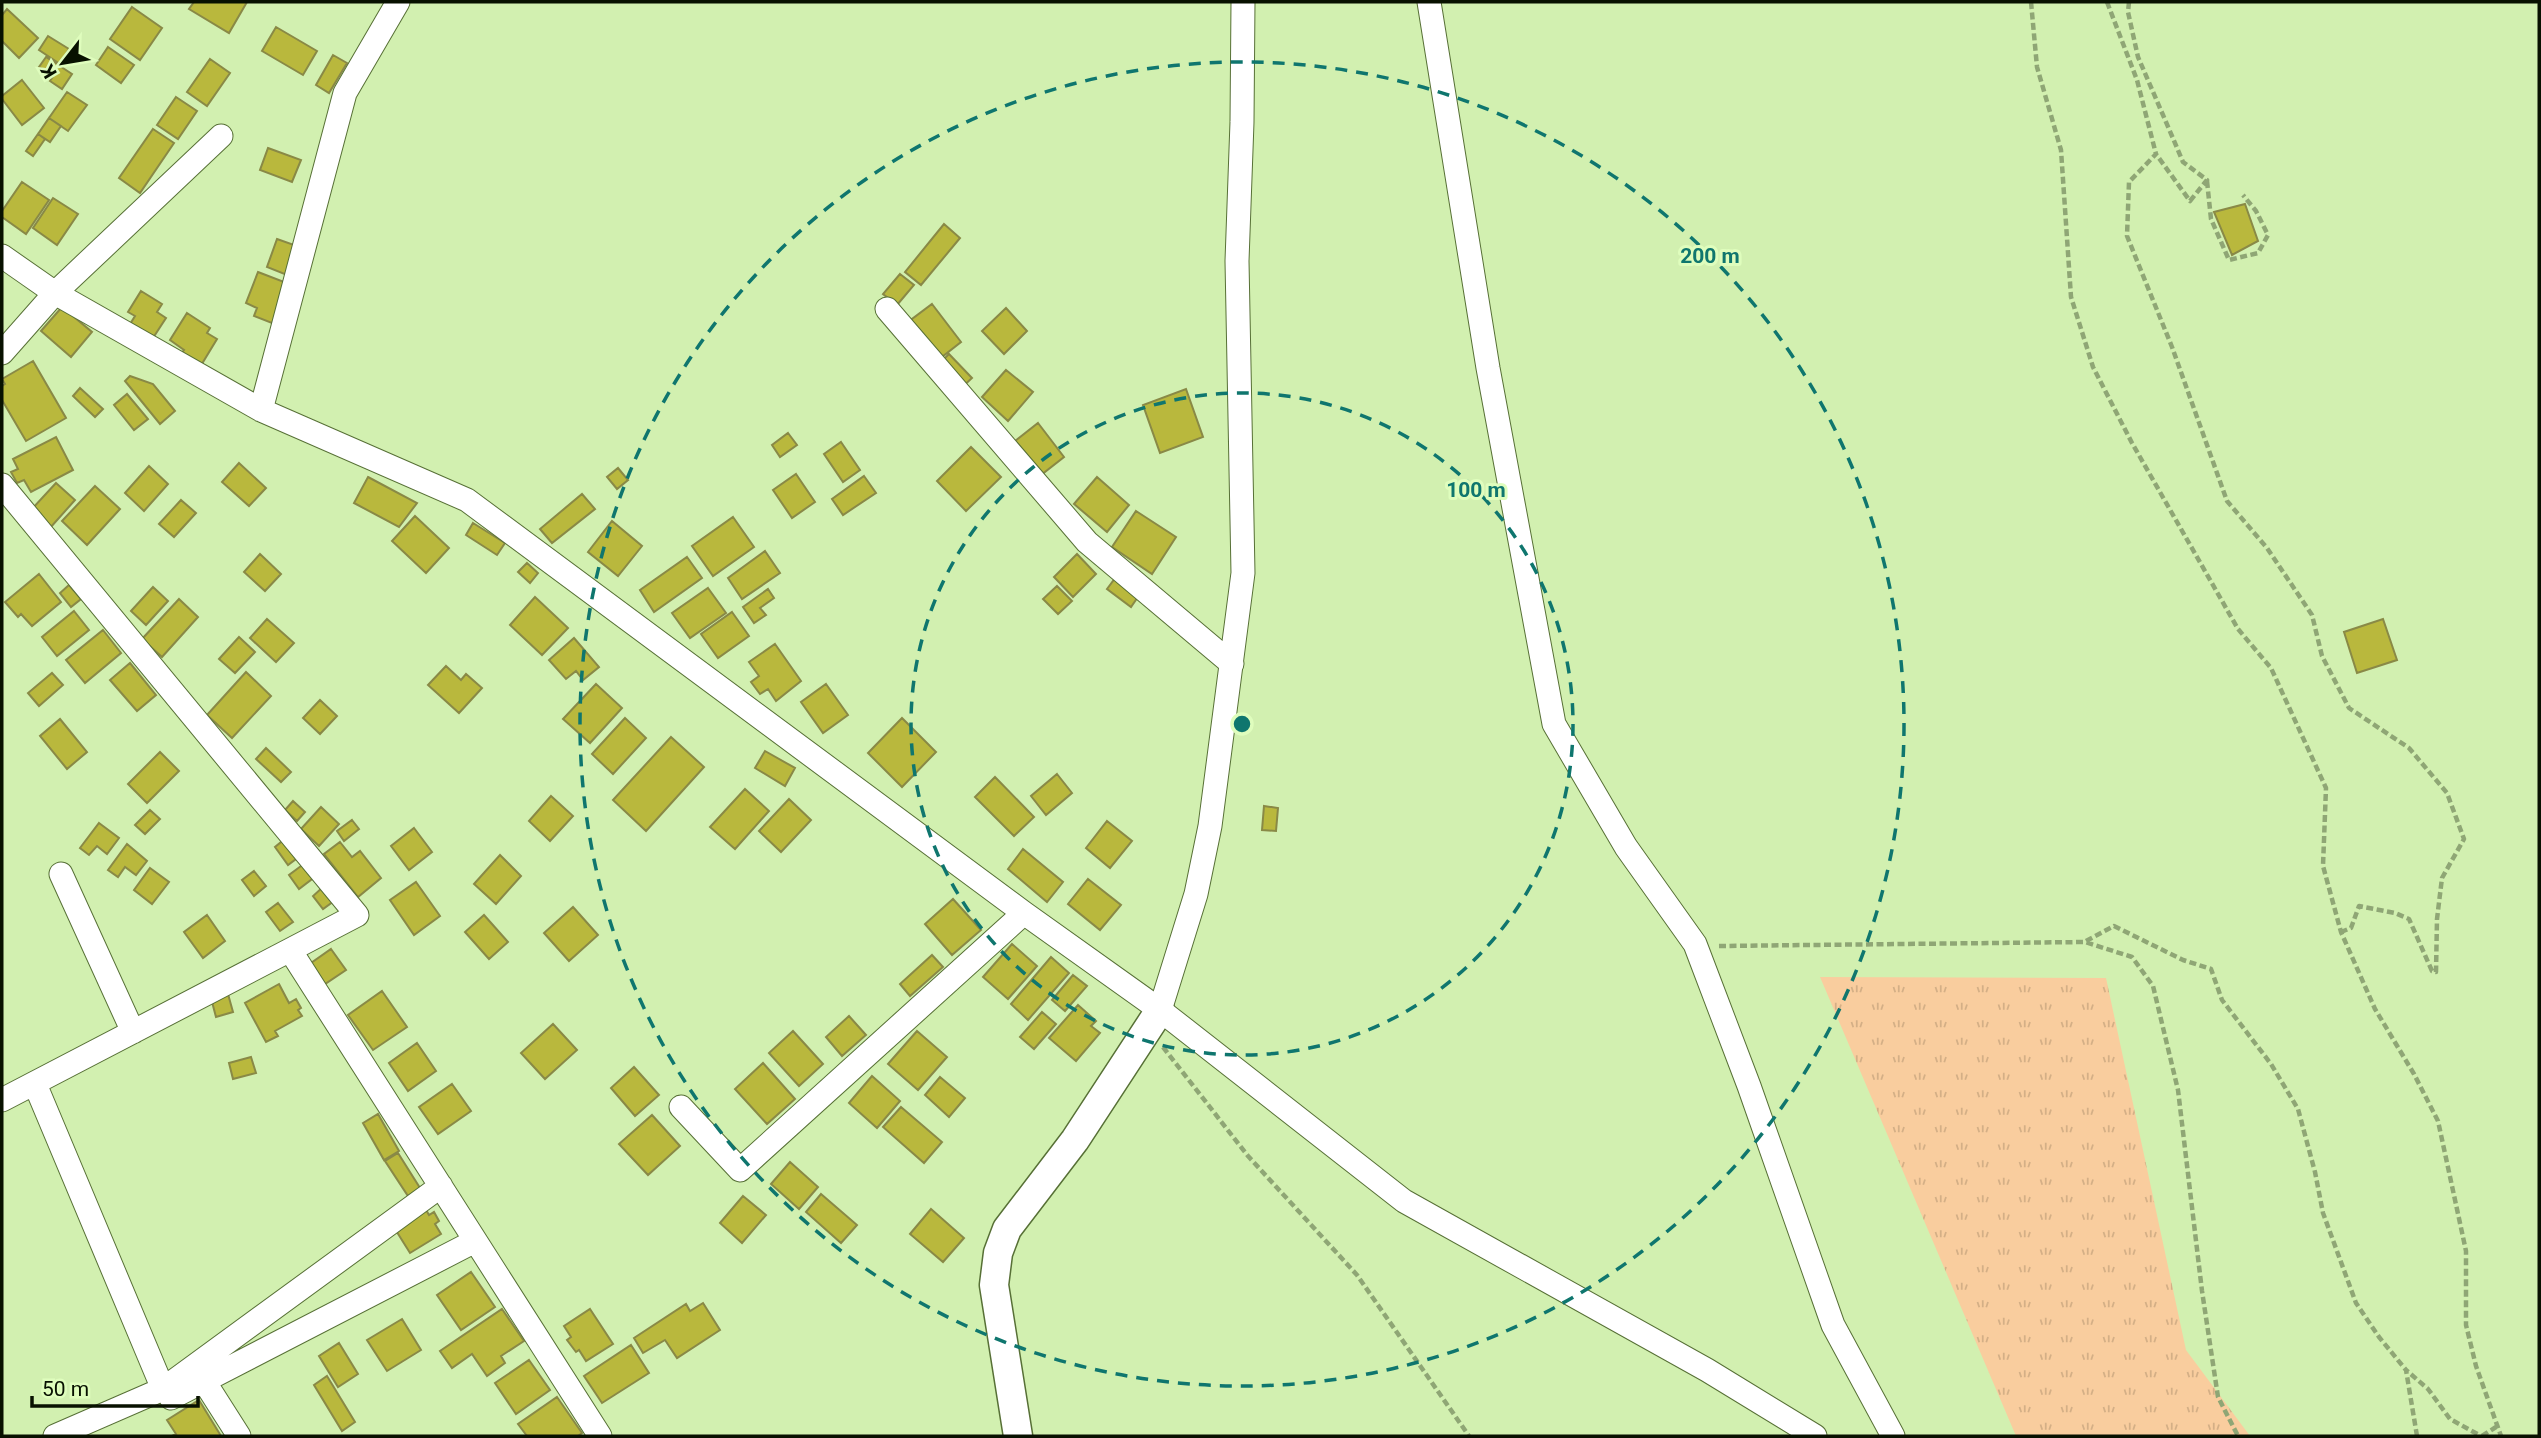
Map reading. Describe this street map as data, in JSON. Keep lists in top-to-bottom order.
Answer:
{
  "scale_bar": "50 m",
  "north": "bottom left",
  "rings": ["200 m", "100 m"]
}
